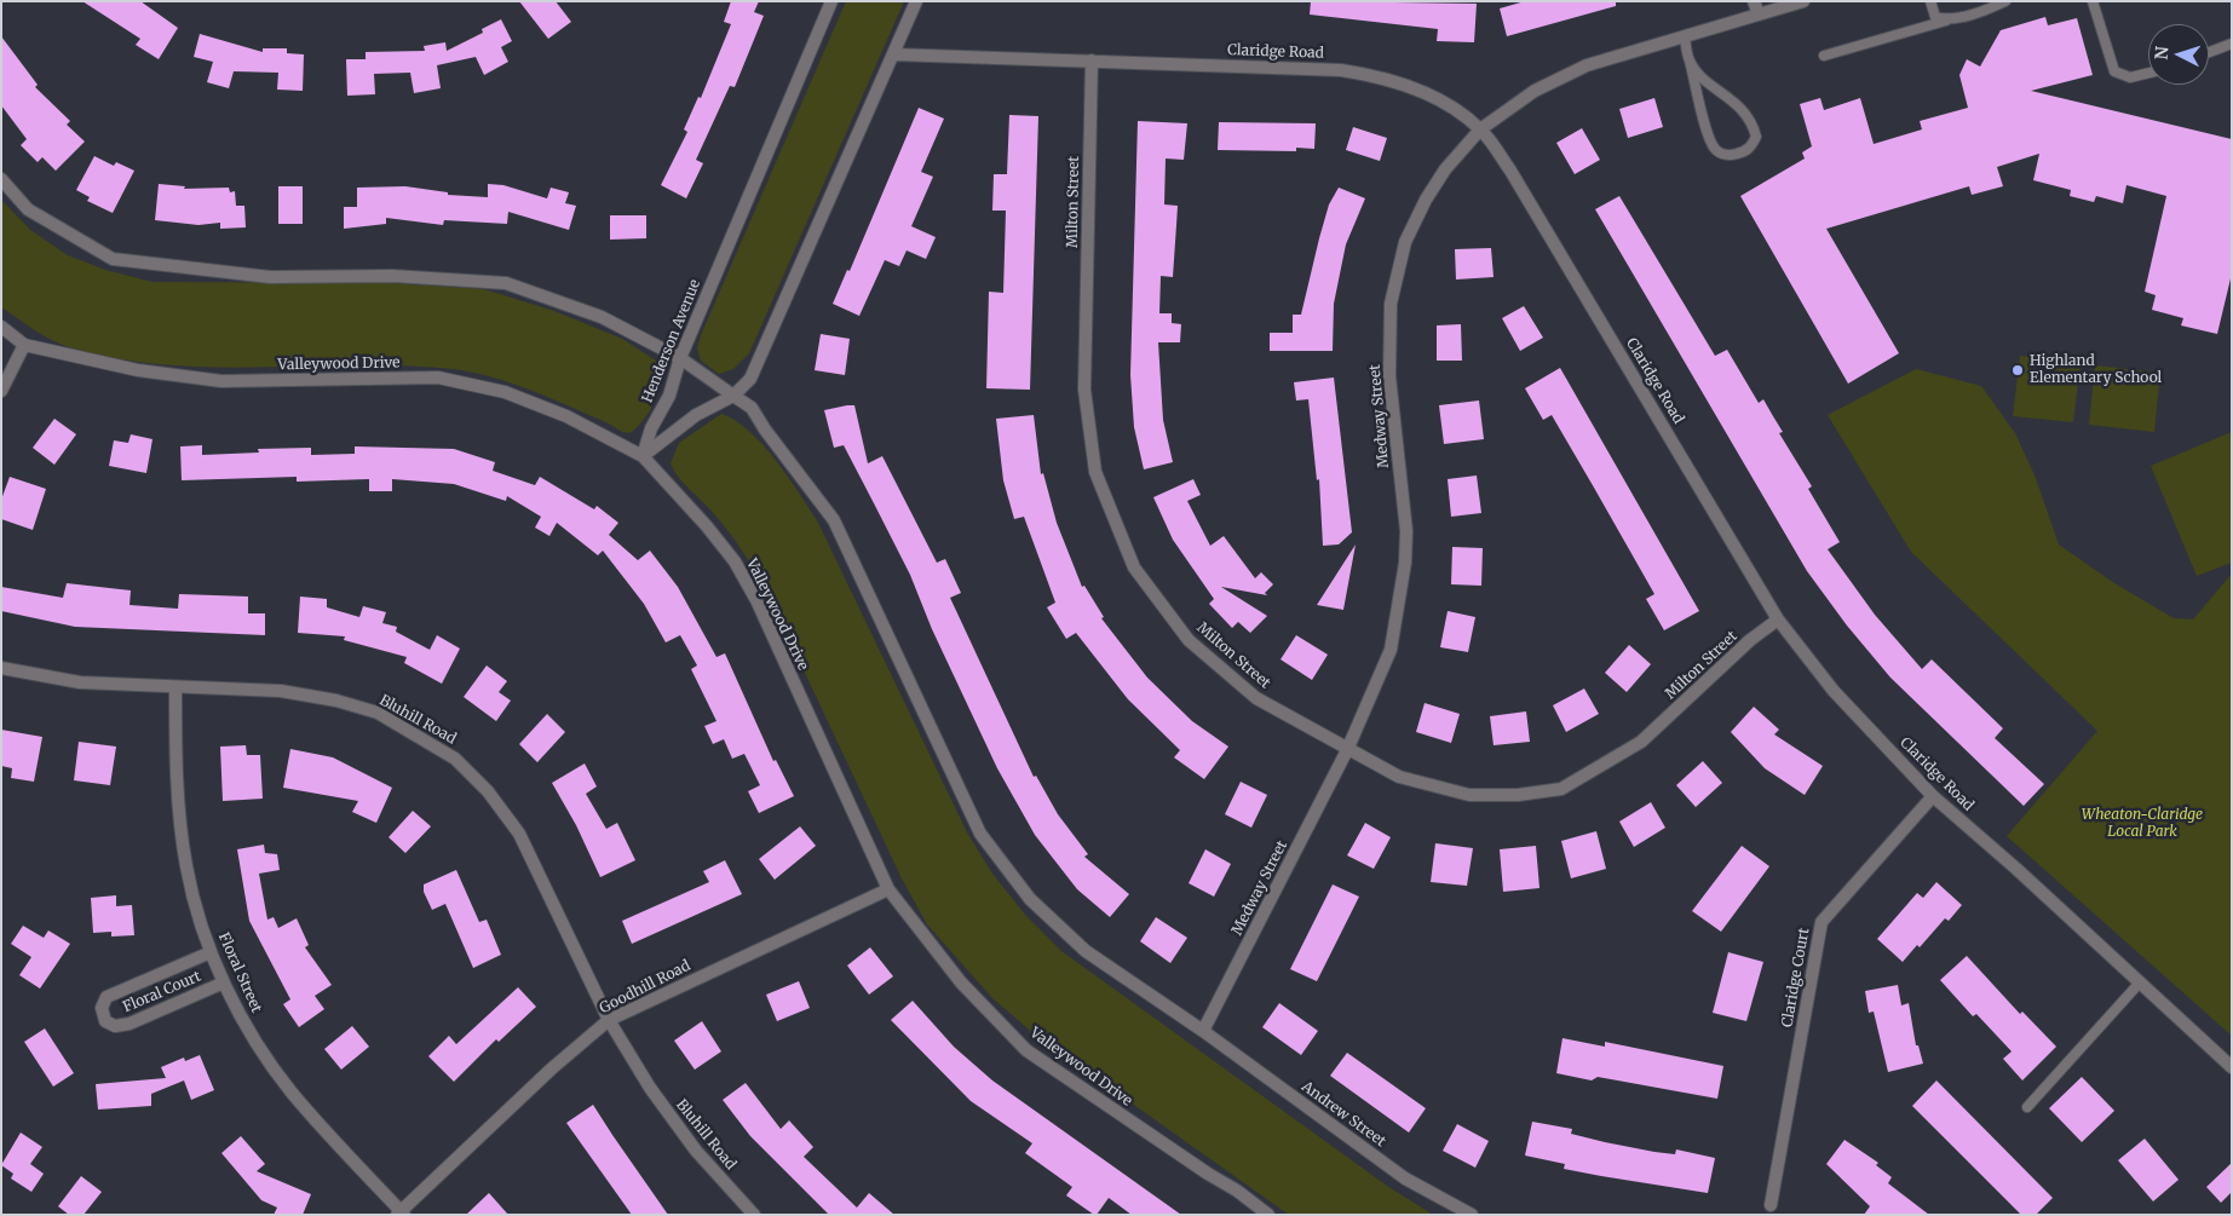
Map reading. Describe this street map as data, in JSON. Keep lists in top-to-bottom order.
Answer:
{
  "streets": {
    "street": [
      "Claridge Road",
      "Milton Street",
      "Henderson Avenue",
      "Valleywood Drive",
      "Medway Street",
      "Bluhill Road",
      "Floral Street",
      "Claridge Court",
      "Goodhill Road",
      "Floral Court",
      "Andrew Street"
    ]
  },
  "crossings": [
    ["Claridge Road", "Milton Street"],
    ["Claridge Road", "Medway Street"],
    ["Claridge Road", "Claridge Court"],
    ["Milton Street", "Medway Street"],
    ["Henderson Avenue", "Valleywood Drive"],
    ["Valleywood Drive", "Goodhill Road"],
    ["Medway Street", "Andrew Street"],
    ["Bluhill Road", "Floral Street"],
    ["Bluhill Road", "Goodhill Road"],
    ["Floral Street", "Goodhill Road"],
    ["Floral Street", "Floral Court"]
  ],
  "parks": ["Wheaton-Claridge Local Park"],
  "places": ["Highland Elementary School"],
  "north": "left"
}
